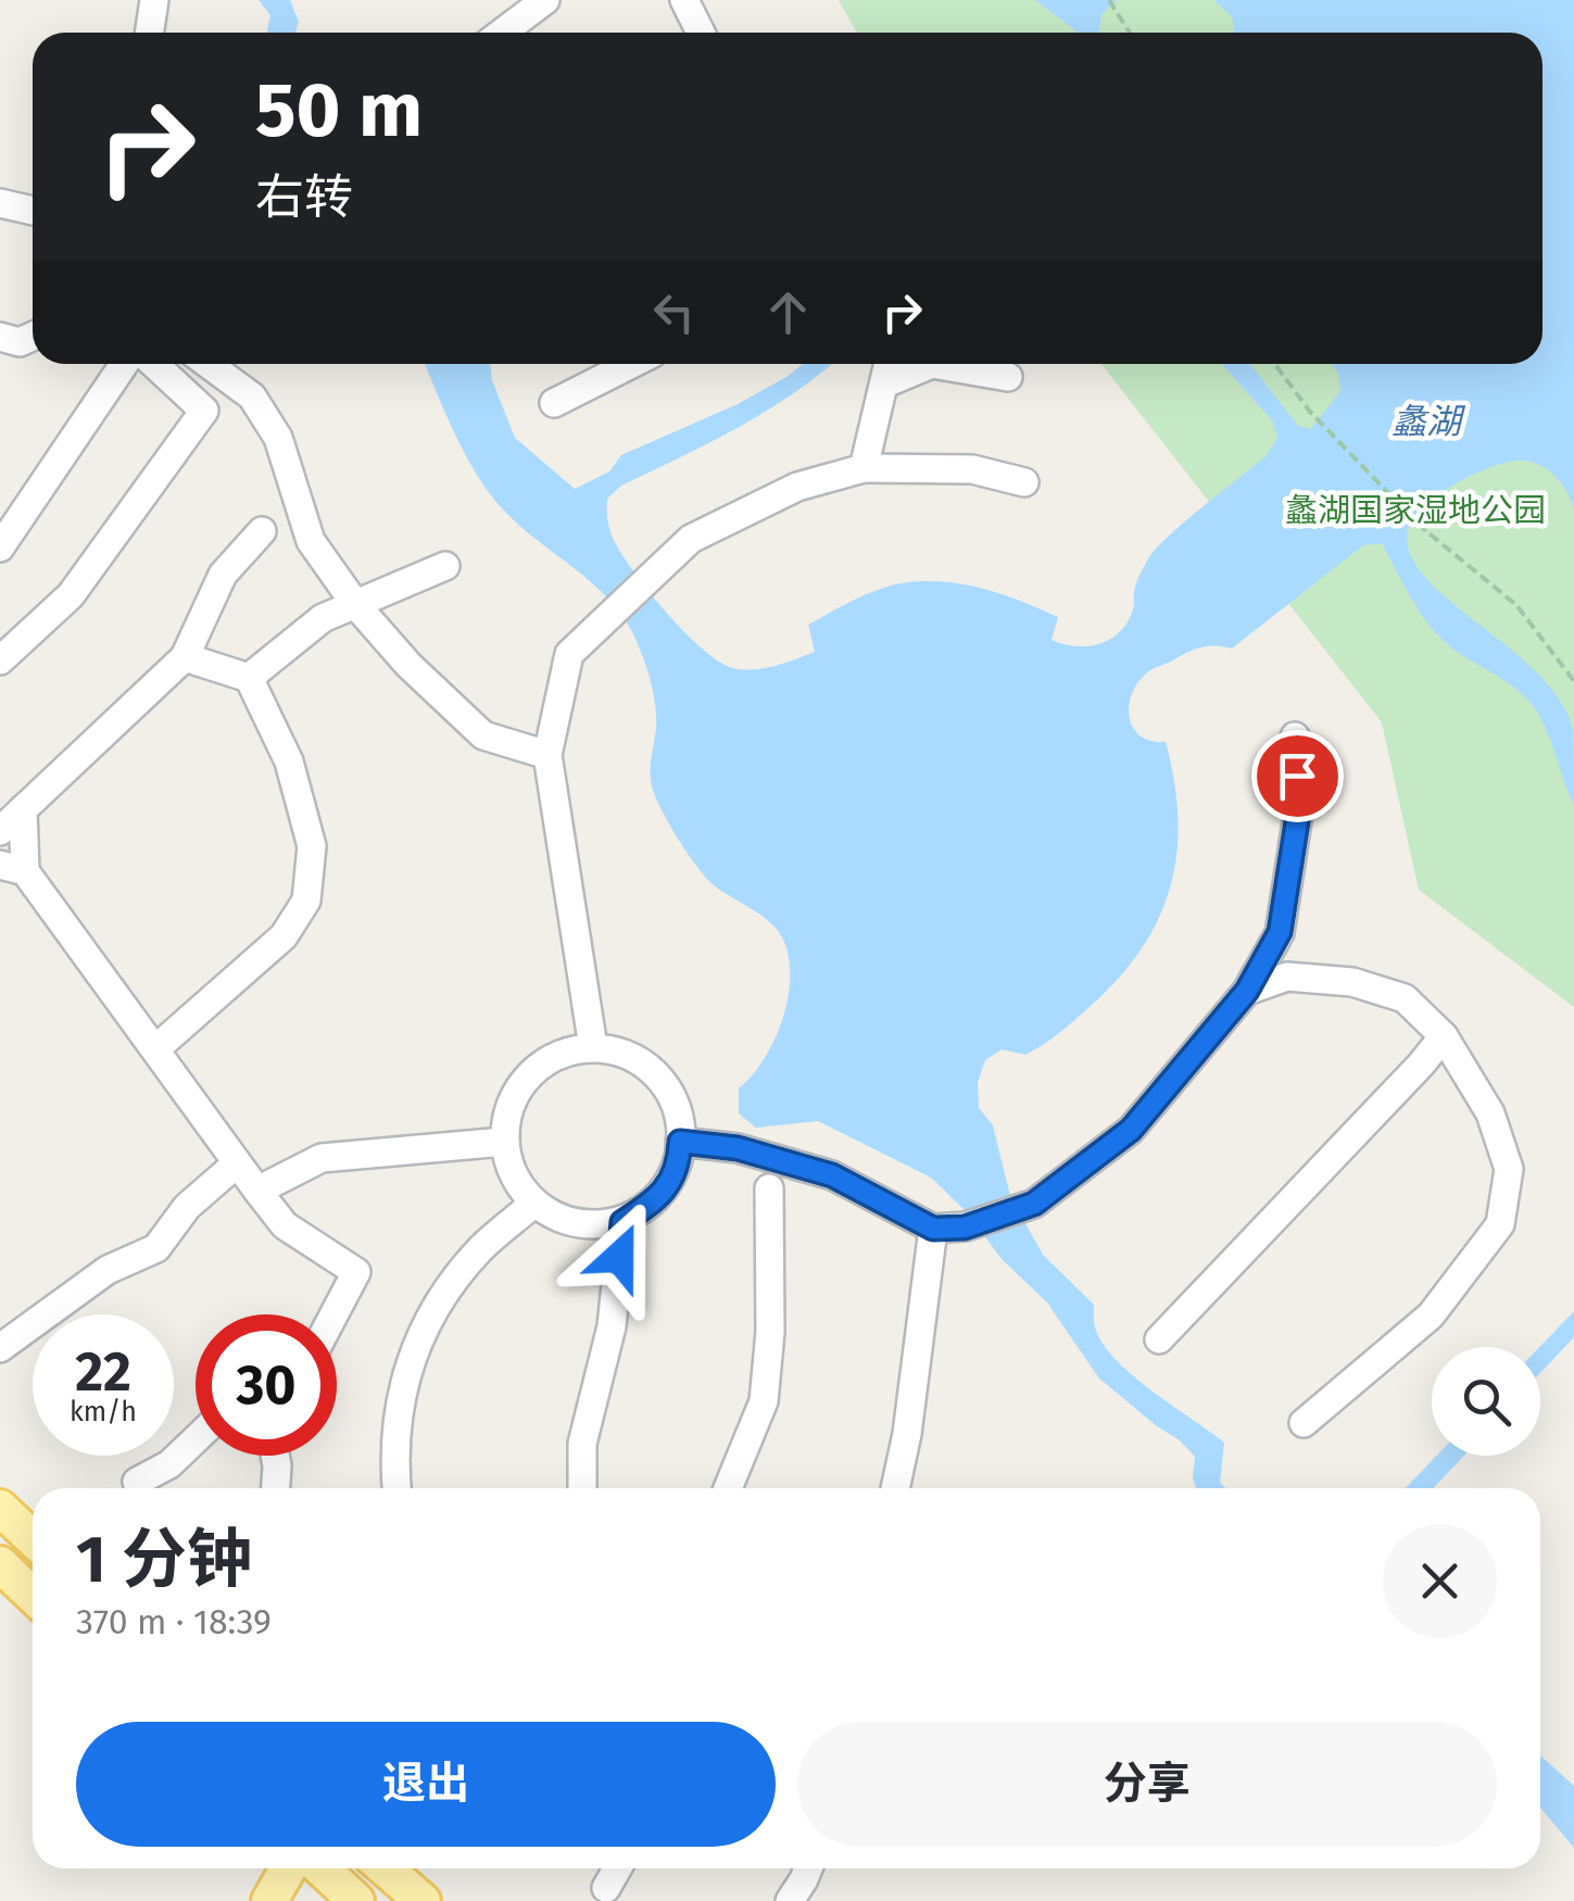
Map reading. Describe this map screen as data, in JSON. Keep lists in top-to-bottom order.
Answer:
{
  "water": ["蠡湖"],
  "parks": ["蠡湖国家湿地公园"],
  "page": {
    "turn": ["50 m", "右转"],
    "speed": "22 km/h",
    "limit": "30",
    "heading": ["1 分钟", "370 m · 18:39"],
    "buttons": ["退出", "分享"]
  }
}
